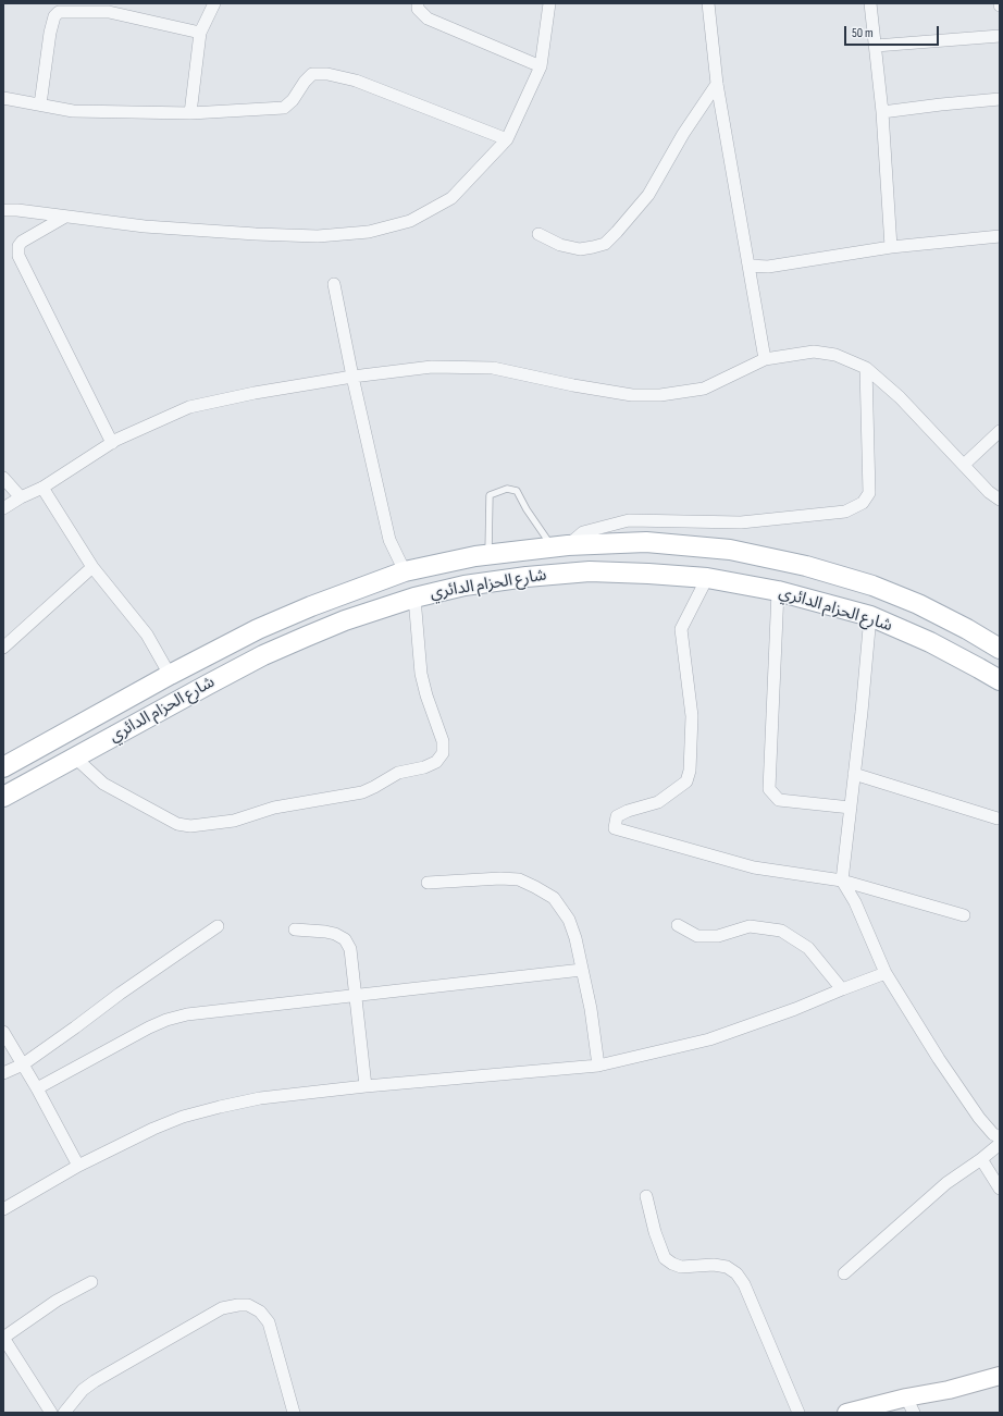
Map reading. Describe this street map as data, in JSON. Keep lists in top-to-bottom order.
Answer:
{
  "streets": {
    "main road": ["شارع الحزام الدائري"]
  },
  "scale_bar": "50 m"
}
